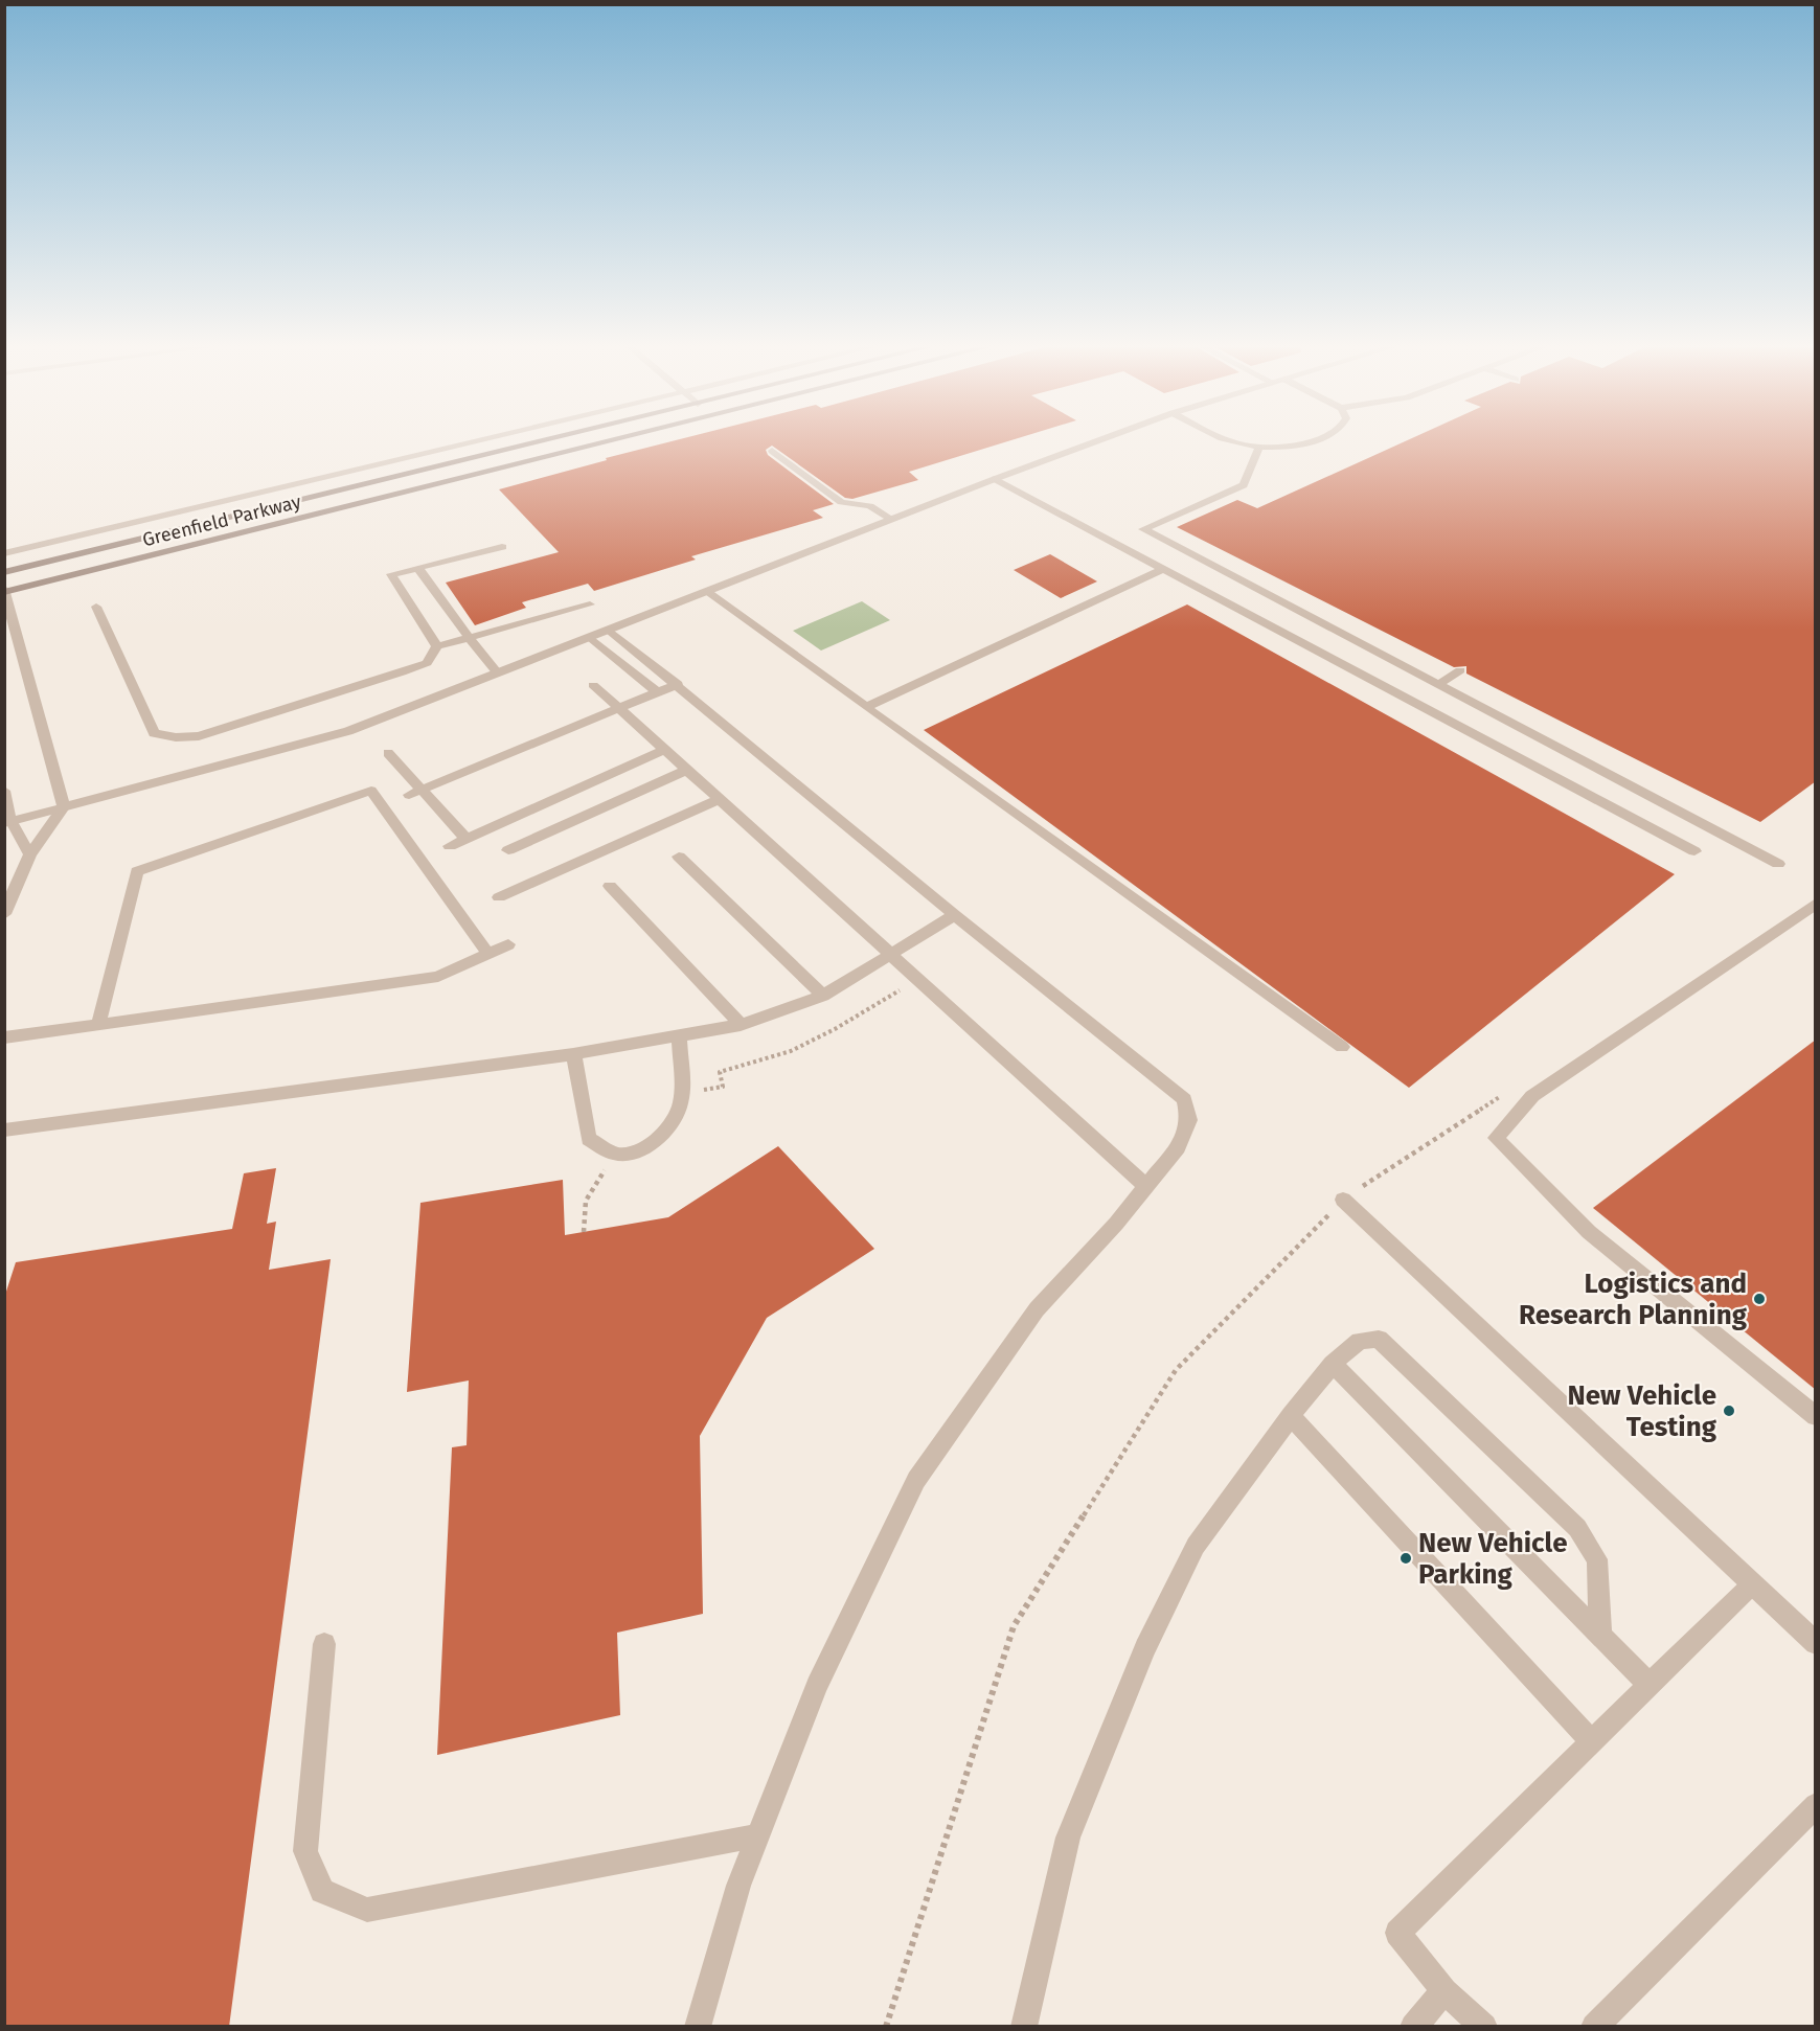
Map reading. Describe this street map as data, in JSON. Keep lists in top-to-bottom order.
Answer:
{
  "streets": {
    "main road": ["Greenfield Parkway"]
  },
  "places": ["Logistics and Research Planning", "New Vehicle Testing", "New Vehicle Parking"]
}
